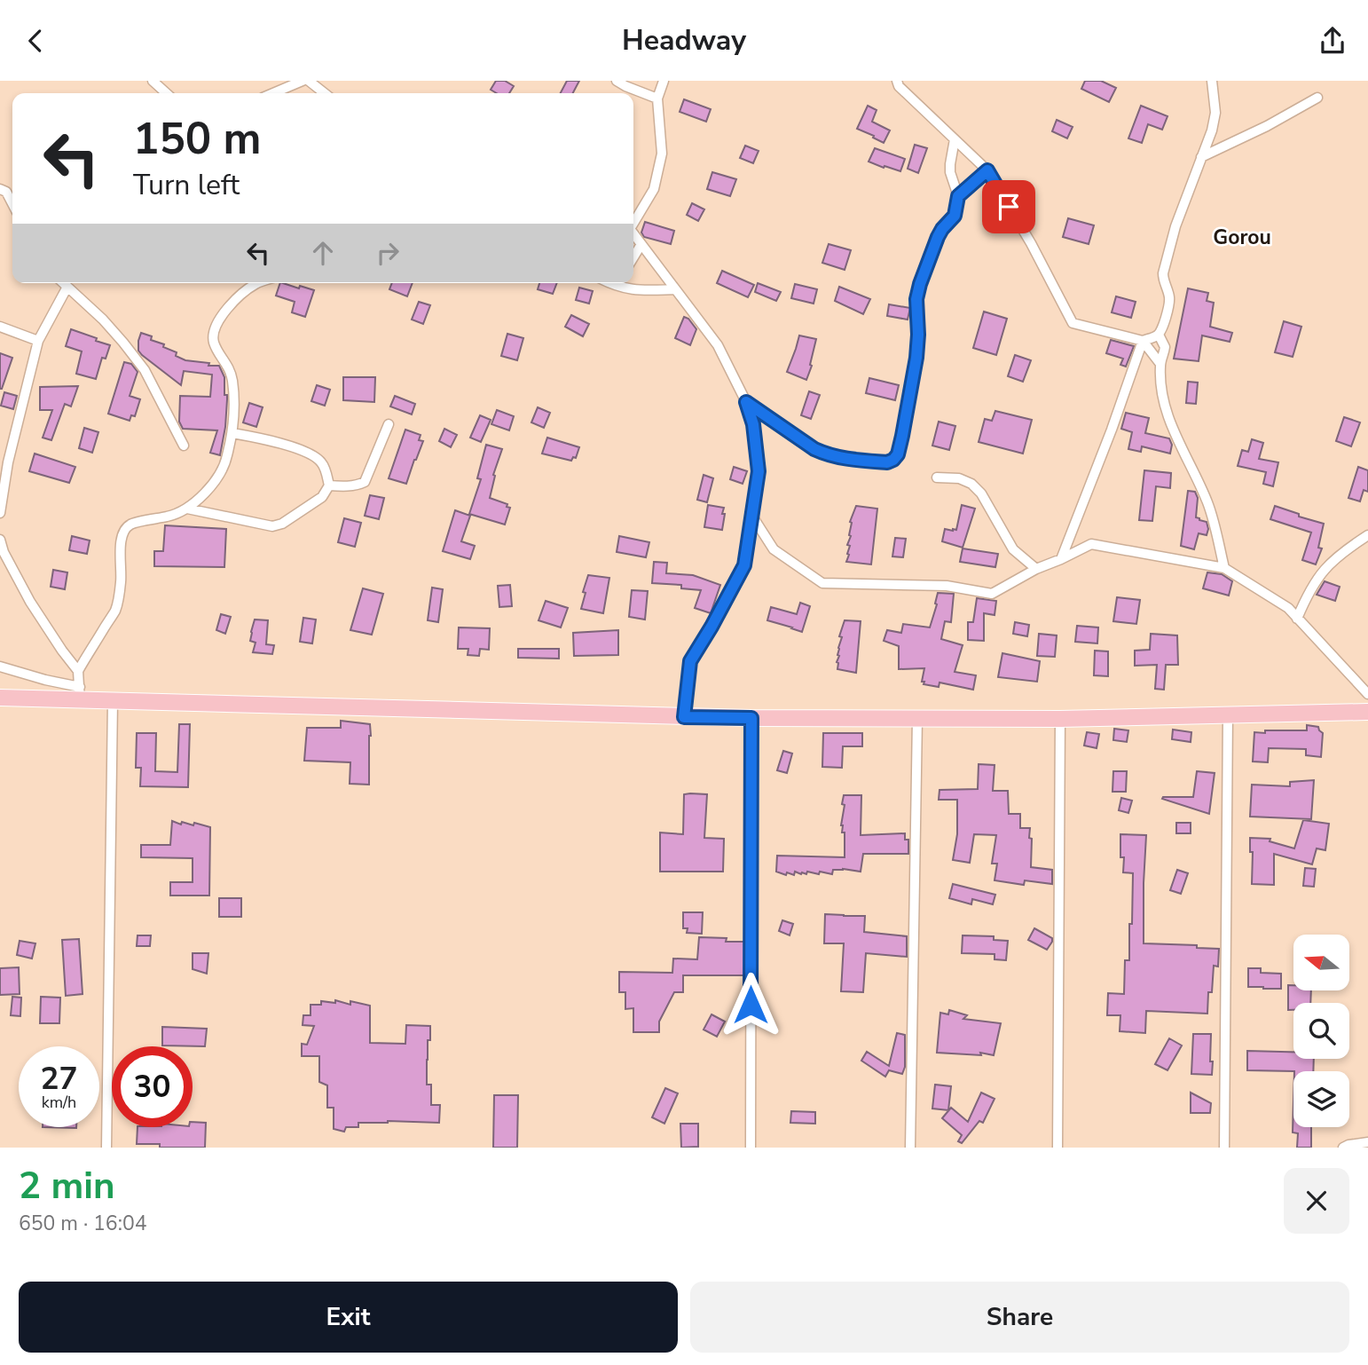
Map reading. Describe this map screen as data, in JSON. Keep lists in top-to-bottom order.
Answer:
{
  "districts": ["Gorou"],
  "north": "left",
  "page": {
    "header": "Headway",
    "turn": ["150 m", "Turn left"],
    "speed": "27 km/h",
    "limit": "30",
    "heading": ["2 min", "650 m · 16:04"],
    "buttons": ["Exit", "Share"]
  }
}
